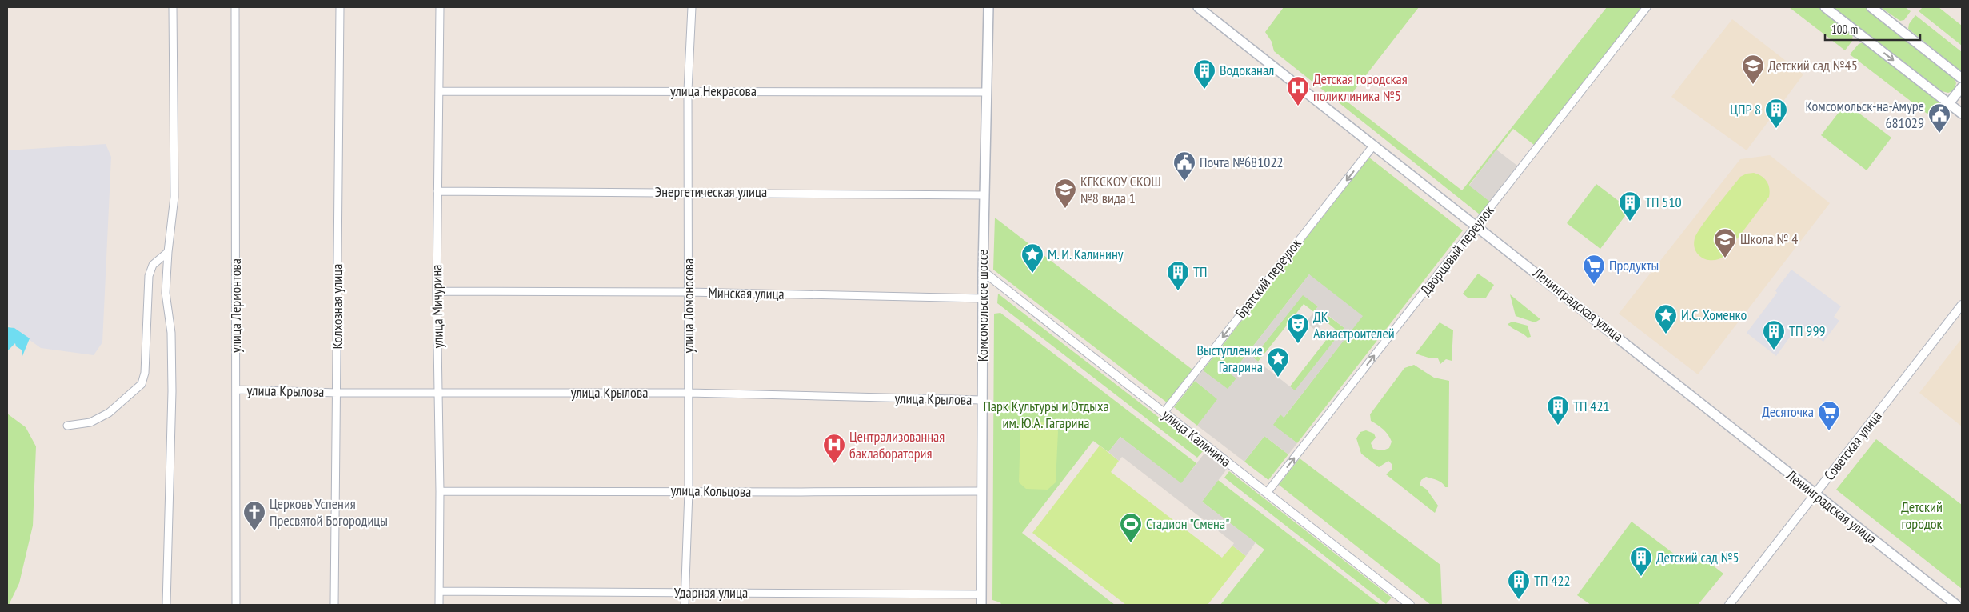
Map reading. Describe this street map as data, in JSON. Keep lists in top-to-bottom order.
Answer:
{
  "streets": {
    "main road": ["Ленинградская улица", "Комсомольское шоссе"],
    "street": [
      "улица Некрасова",
      "Энергетическая улица",
      "Дворцовый переулок",
      "Братский переулок",
      "Минская улица",
      "улица Лермонтова",
      "улица Ломоносова",
      "Колхозная улица",
      "улица Мичурина",
      "улица Крылова",
      "улица Калинина",
      "Советская улица",
      "улица Кольцова",
      "Ударная улица"
    ]
  },
  "crossings": [
    ["улица Некрасова", "улица Ломоносова"],
    ["улица Некрасова", "Комсомольское шоссе"],
    ["улица Некрасова", "улица Мичурина"],
    ["Энергетическая улица", "улица Ломоносова"],
    ["Энергетическая улица", "Комсомольское шоссе"],
    ["Энергетическая улица", "улица Мичурина"],
    ["Дворцовый переулок", "Ленинградская улица"],
    ["Дворцовый переулок", "улица Калинина"],
    ["Братский переулок", "Ленинградская улица"],
    ["Братский переулок", "улица Калинина"],
    ["Минская улица", "улица Ломоносова"],
    ["Минская улица", "Комсомольское шоссе"],
    ["Минская улица", "улица Мичурина"],
    ["Ленинградская улица", "Советская улица"],
    ["улица Лермонтова", "улица Крылова"],
    ["улица Ломоносова", "улица Крылова"],
    ["улица Ломоносова", "улица Кольцова"],
    ["улица Ломоносова", "Ударная улица"],
    ["Комсомольское шоссе", "улица Крылова"],
    ["Комсомольское шоссе", "улица Калинина"],
    ["Комсомольское шоссе", "улица Кольцова"],
    ["Комсомольское шоссе", "Ударная улица"],
    ["Колхозная улица", "улица Крылова"],
    ["улица Мичурина", "улица Крылова"],
    ["улица Мичурина", "улица Кольцова"],
    ["улица Мичурина", "Ударная улица"]
  ],
  "one_way": ["Дворцовый переулок", "Братский переулок"],
  "parks": ["Парк Культуры и Отдыха им. Ю.А. Гагарина", "Детский городок"],
  "places": {
    "school or university": ["Детский сад №45", "КГКСКОУ СКОШ №8 вида 1", "Школа № 4"],
    "building": [
      "Водоканал",
      "ЦПР 8",
      "ТП 510",
      "ТП",
      "ТП 999",
      "ТП 421",
      "Детский сад №5",
      "ТП 422"
    ],
    "hospital": ["Детская городская поликлиника №5", "Централизованная баклаборатория"],
    "public building": ["Комсомольск-на-Амуре 681029", "Почта №681022"],
    "place": ["М. И. Калинину", "И.С. Хоменко", "Выступление Гагарина"],
    "supermarket": ["Продукты", "Десяточка"],
    "theatre": ["ДК Авиастроителей"],
    "church": ["Церковь Успения Пресвятой Богородицы"],
    "sports": ["Стадион \"Смена\""]
  },
  "scale_bar": "100 m"
}
